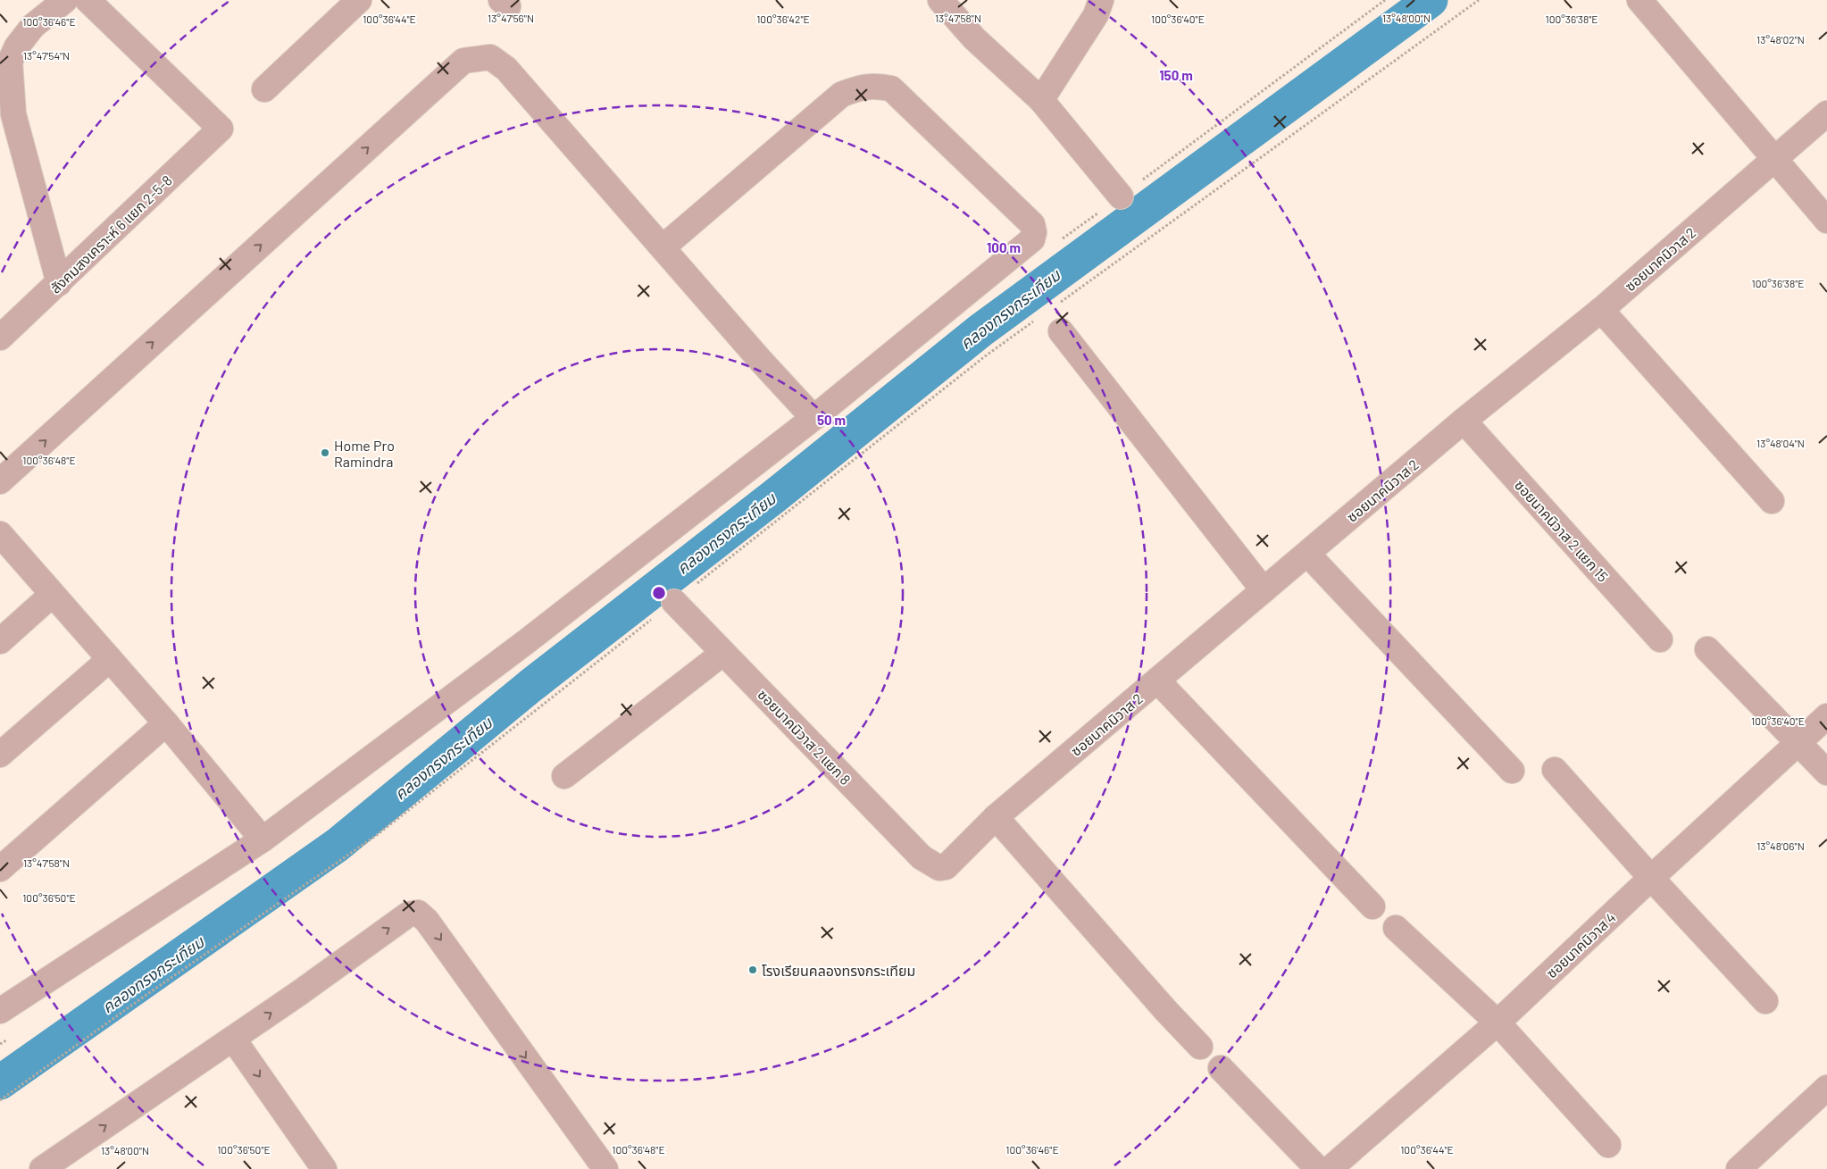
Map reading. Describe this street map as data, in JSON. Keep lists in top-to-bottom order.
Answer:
{
  "streets": {
    "street": [
      "สังคมสงเคราะห์ 6 แยก 2-5-8",
      "ซอยนาคนิวาส 2",
      "ซอยนาคนิวาส 2 แยก 15",
      "ซอยนาคนิวาส 2 แยก 8",
      "ซอยนาคนิวาส 4"
    ]
  },
  "crossings": [
    ["ซอยนาคนิวาส 2", "ซอยนาคนิวาส 2 แยก 15"],
    ["ซอยนาคนิวาส 2", "ซอยนาคนิวาส 2 แยก 8"]
  ],
  "water": ["คลองทรงกระเทียม"],
  "places": ["Home Pro Ramindra", "โรงเรียนคลองทรงกระเทียม"],
  "coordinates": [
    "13°47'56\"N",
    "13°47'58\"N",
    "13°48'00\"N",
    "100°36'44\"E",
    "100°36'42\"E",
    "100°36'40\"E",
    "100°36'38\"E",
    "100°36'46\"E",
    "13°48'02\"N",
    "13°47'54\"N",
    "13°48'04\"N",
    "100°36'48\"E",
    "13°48'06\"N",
    "100°36'50\"E"
  ],
  "rings": ["150 m", "100 m", "50 m"]
}
